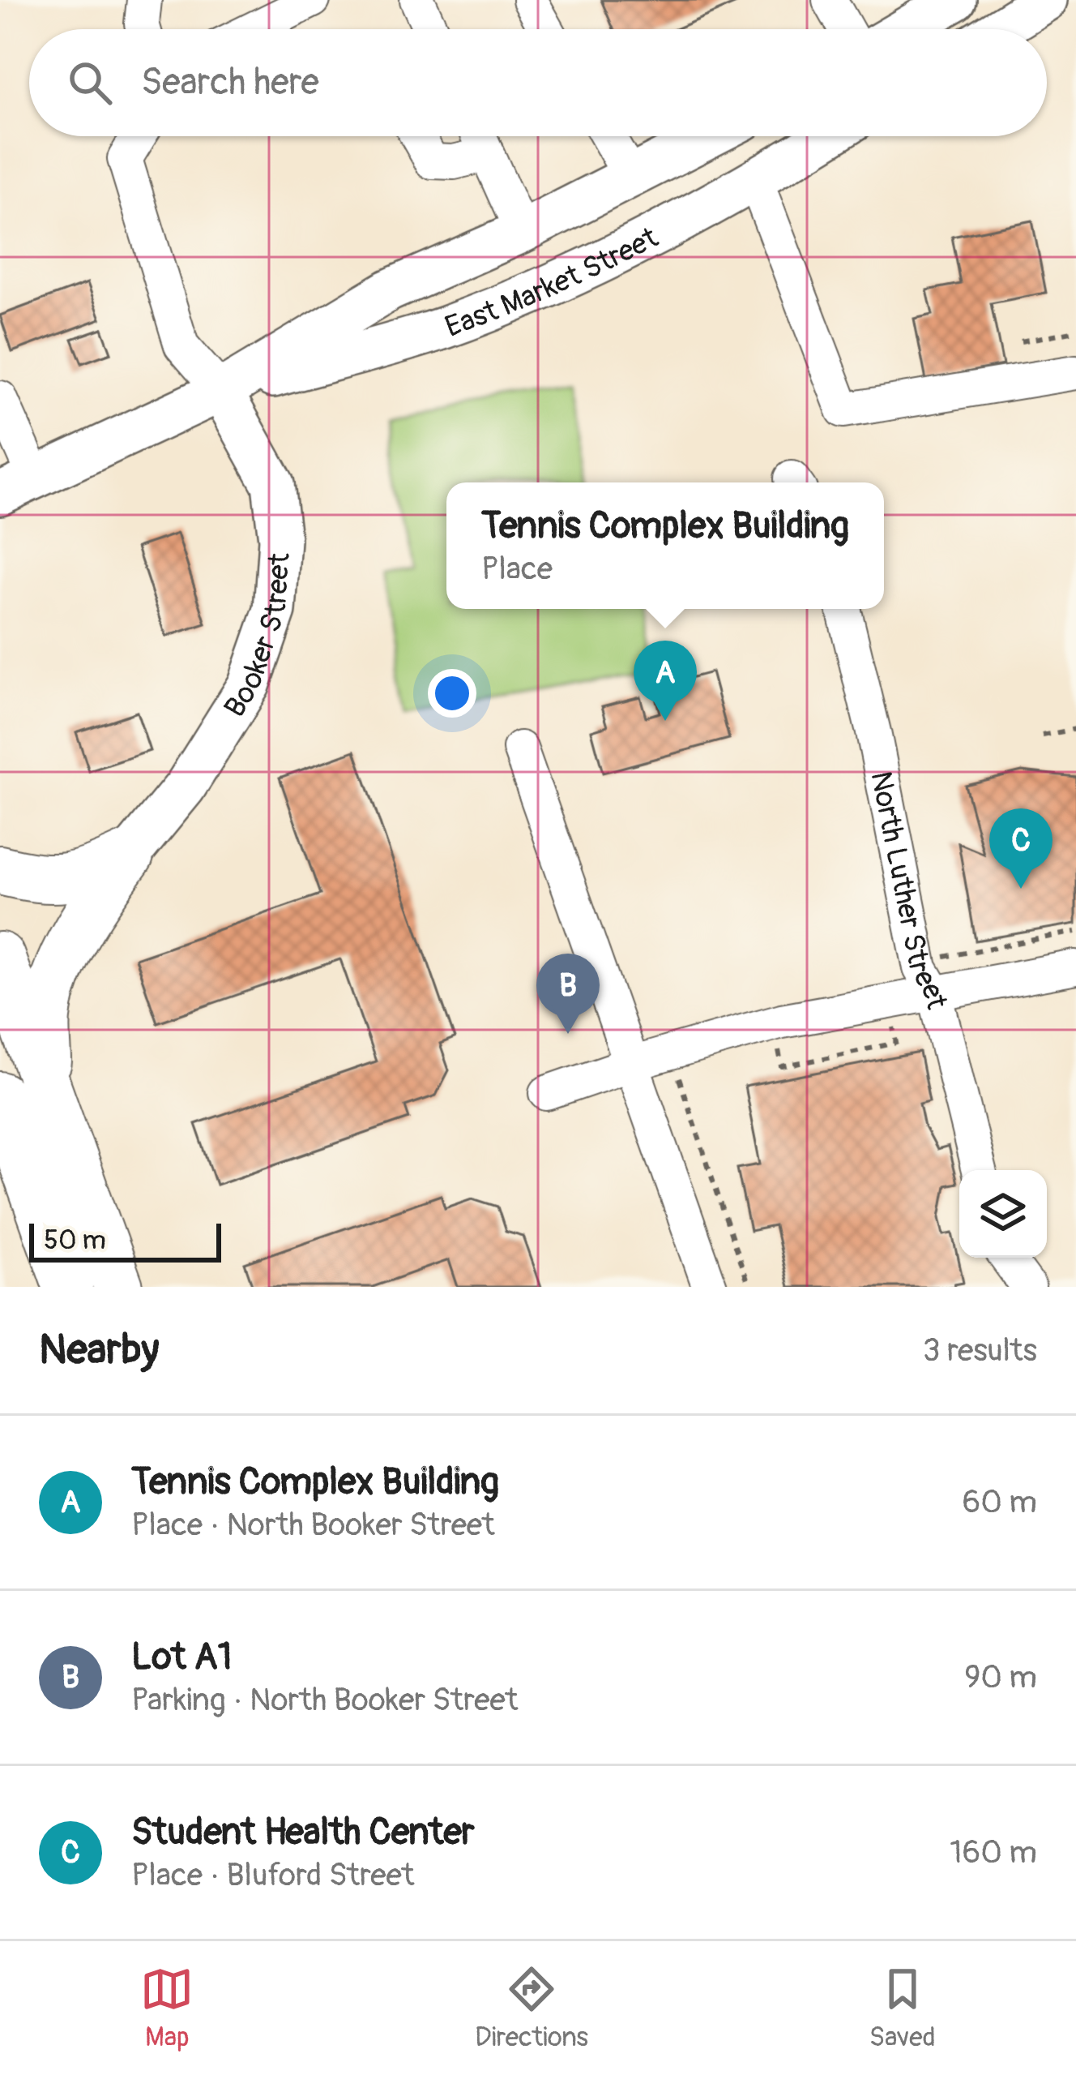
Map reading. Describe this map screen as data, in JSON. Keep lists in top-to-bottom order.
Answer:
{
  "streets": {
    "main road": ["East Market Street", "Booker Street"],
    "street": ["North Luther Street"]
  },
  "crossings": [
    ["East Market Street", "Booker Street"]
  ],
  "scale_bar": "50 m",
  "page": {
    "search": "Search here",
    "popup": ["Tennis Complex Building", "Place"],
    "pins": ["A", "C", "B"],
    "scale": "50 m",
    "heading": ["Nearby", "3 results"],
    "list": [
      {
        "mark": "A",
        "name": "Tennis Complex Building",
        "note": "Place · North Booker Street",
        "value": "60 m"
      },
      {
        "mark": "B",
        "name": "Lot A1",
        "note": "Parking · North Booker Street",
        "value": "90 m"
      },
      {
        "mark": "C",
        "name": "Student Health Center",
        "note": "Place · Bluford Street",
        "value": "160 m"
      }
    ],
    "nav": ["Map", "Directions", "Saved"]
  }
}
